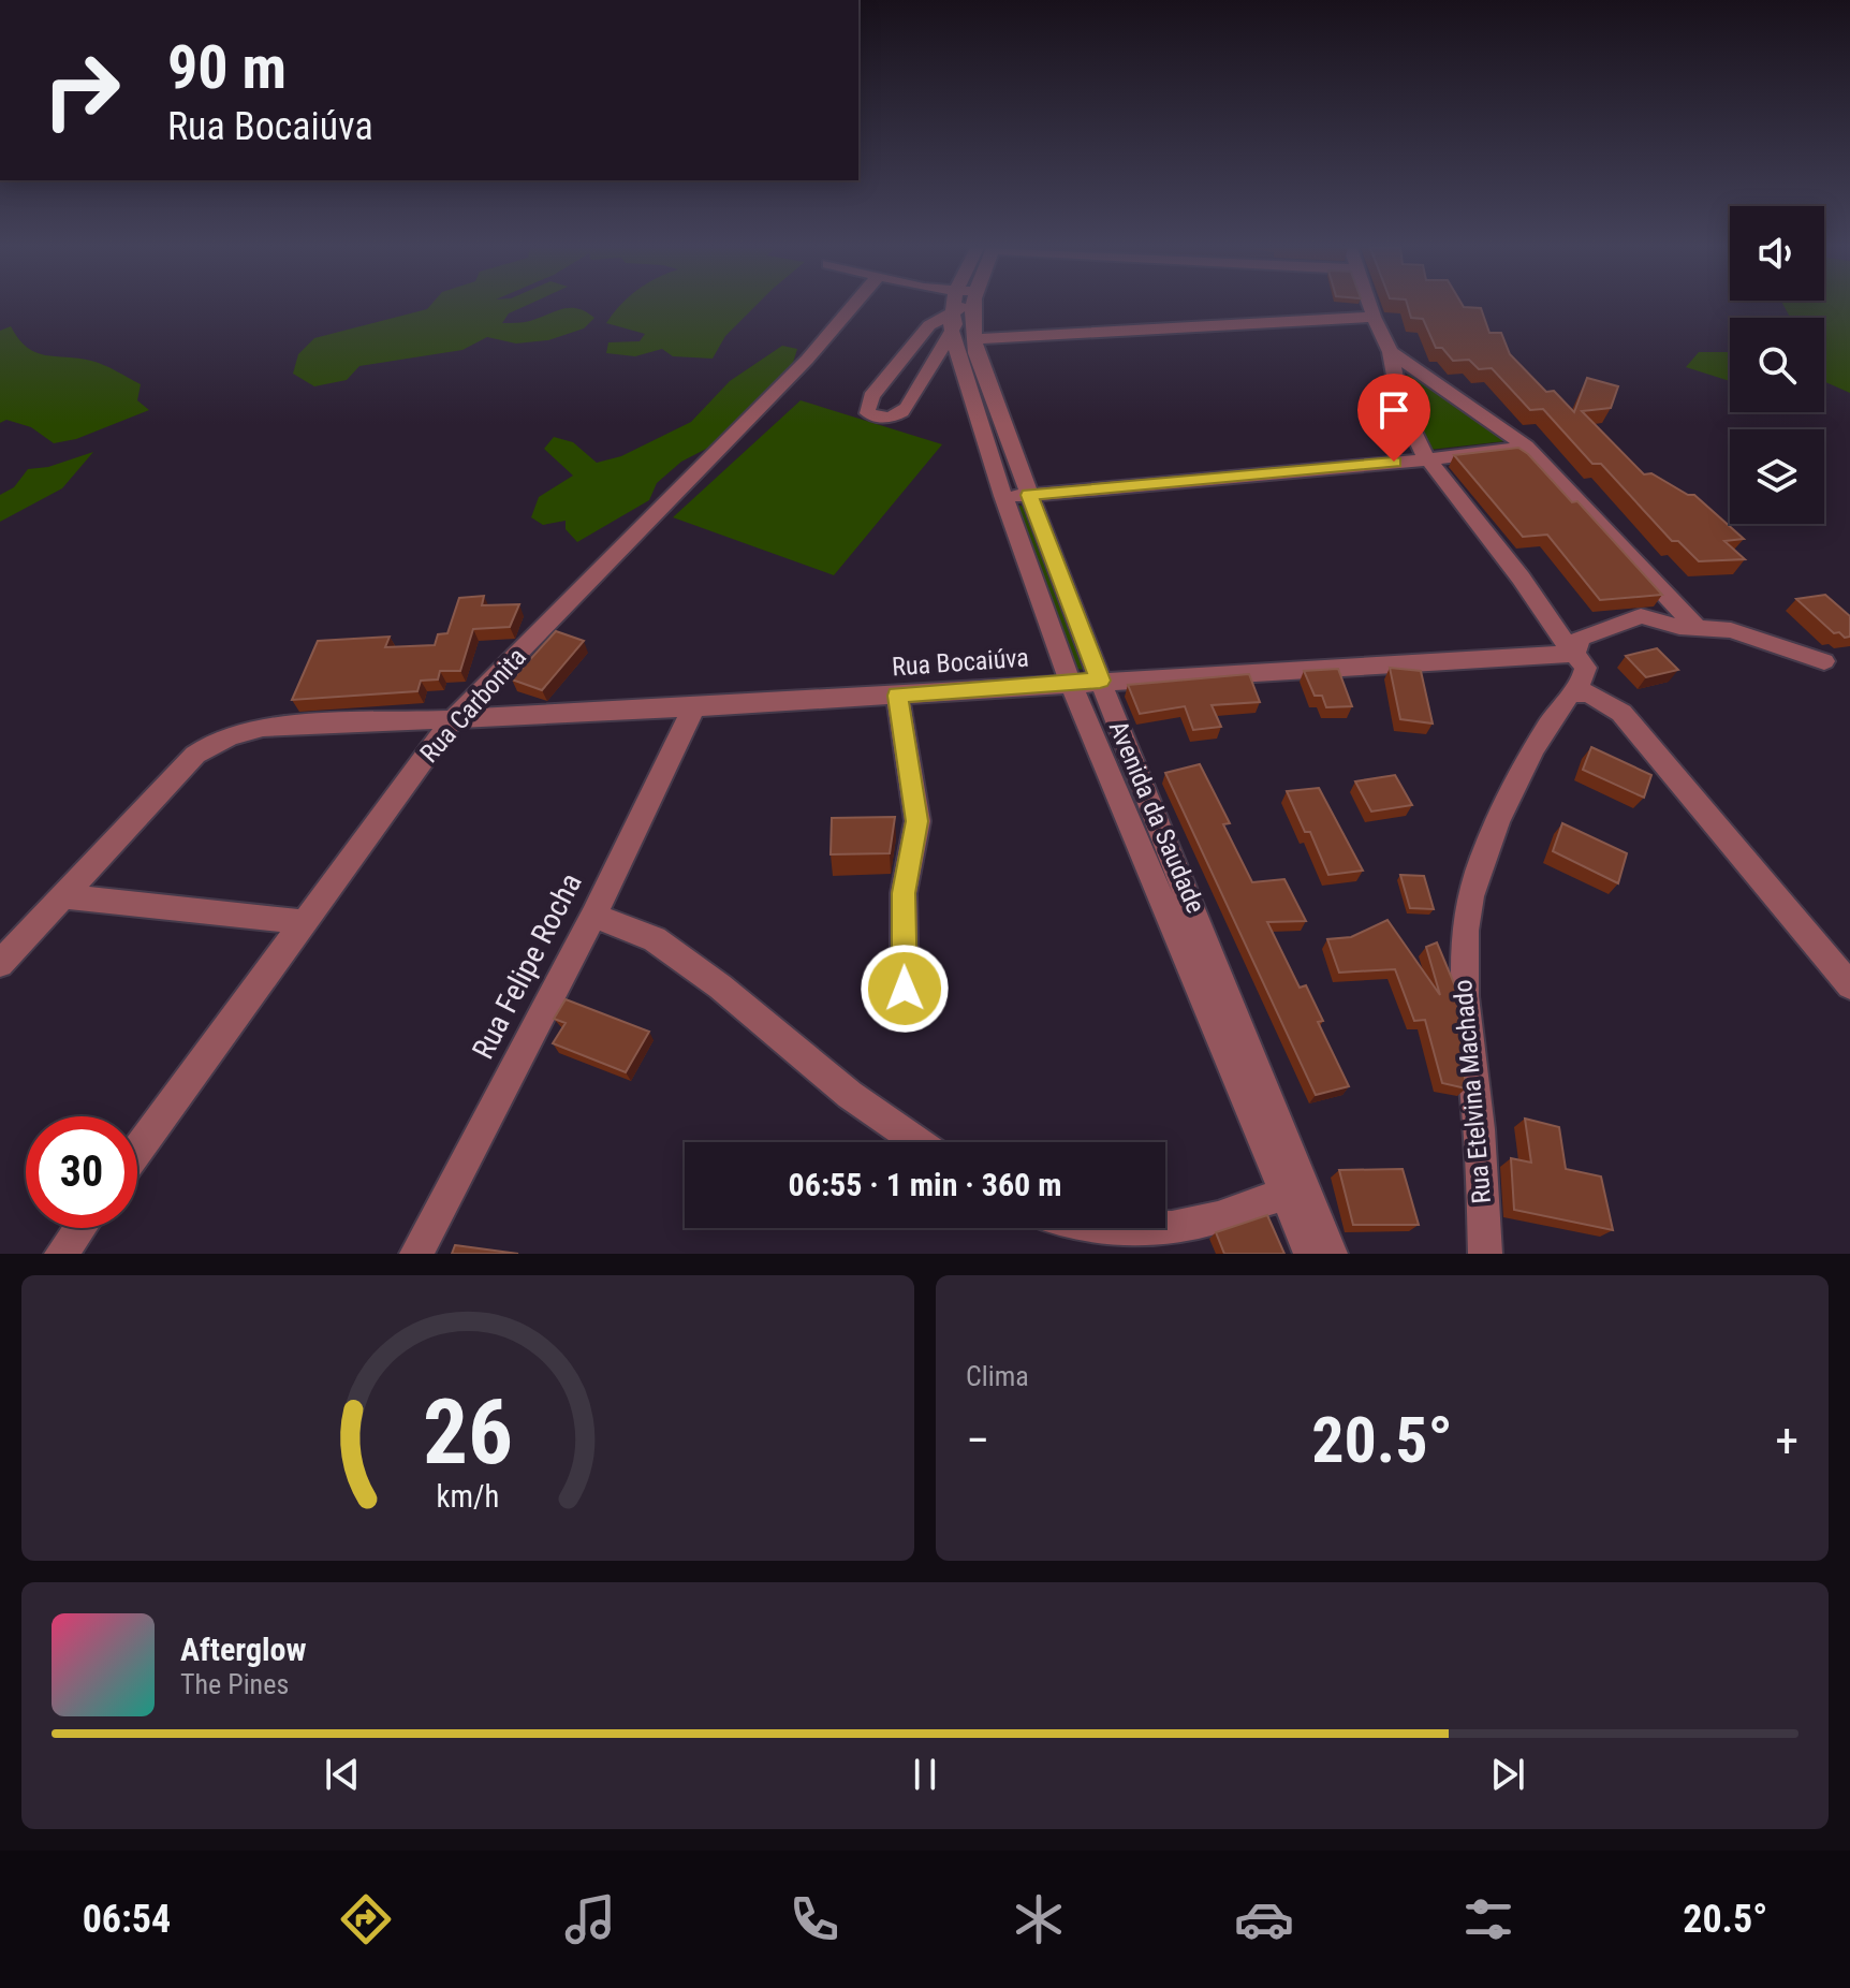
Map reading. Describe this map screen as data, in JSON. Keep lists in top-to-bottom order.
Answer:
{
  "streets": {
    "street": [
      "Rua Bocaiúva",
      "Rua Carbonita",
      "Avenida da Saudade",
      "Rua Felipe Rocha",
      "Rua Etelvina Machado"
    ]
  },
  "crossings": [
    ["Rua Bocaiúva", "Rua Carbonita"],
    ["Rua Bocaiúva", "Avenida da Saudade"],
    ["Rua Bocaiúva", "Rua Felipe Rocha"],
    ["Rua Bocaiúva", "Rua Etelvina Machado"]
  ],
  "page": {
    "turn": ["90 m", "Rua Bocaiúva"],
    "limit": "30",
    "trip": "06:55 · 1 min · 360 m",
    "tile": "Clima",
    "heat": ["−", "20.5°", "+"],
    "song": ["Afterglow", "The Pines"],
    "tabs": ["06:54", "20.5°"],
    "gauge": ["26", "km/h"]
  }
}
